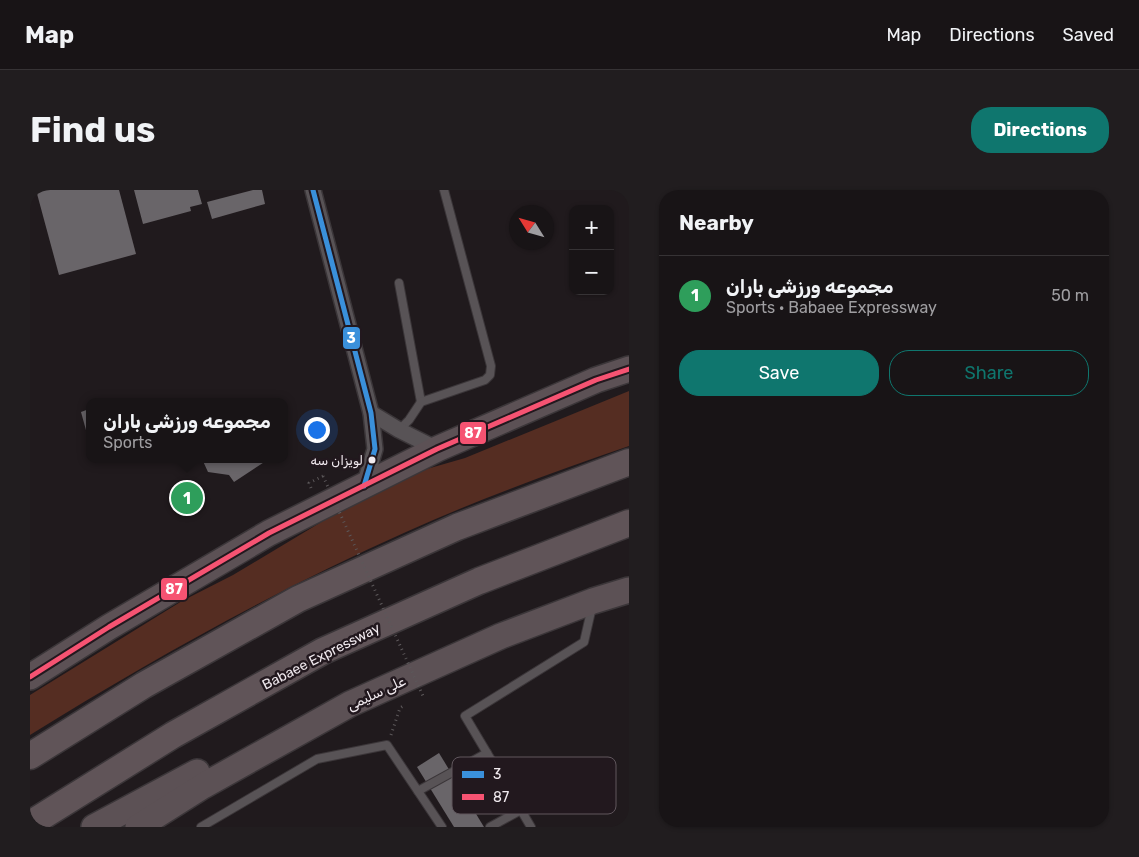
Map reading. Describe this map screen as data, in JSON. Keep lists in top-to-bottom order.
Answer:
{
  "streets": {
    "highway": ["Babaee Expressway"],
    "main road": ["علی سلیمی"]
  },
  "places": ["لویزان سه"],
  "lines": ["transit line 3", "transit line 87"],
  "legend": ["3", "87"],
  "north": "top left",
  "page": {
    "header": "Map",
    "nav": ["Map", "Directions", "Saved"],
    "buttons": [
      "Directions",
      ["Save", "Share"]
    ],
    "title": "Find us",
    "heading": "Nearby",
    "map_buttons": ["+", "−"],
    "list": [
      {
        "mark": "1",
        "name": "مجموعه ورزشی باران",
        "note": "Sports · Babaee Expressway",
        "value": "50 m"
      }
    ],
    "popup": ["مجموعه ورزشی باران", "Sports"],
    "pins": "1"
  }
}
